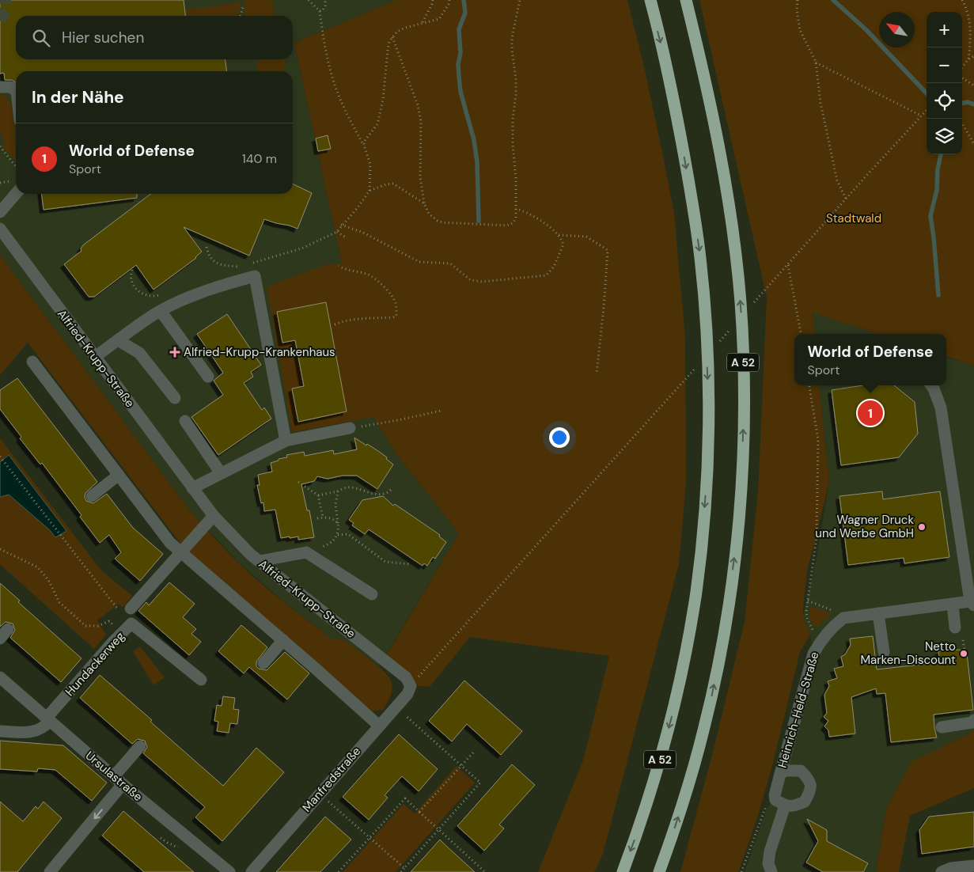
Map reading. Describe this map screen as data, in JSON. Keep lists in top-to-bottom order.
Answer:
{
  "streets": {
    "highway": ["A 52"],
    "street": [
      "Alfried-Krupp-Straße",
      "Hundackerweg",
      "Heinrich-Held-Straße",
      "Ursulastraße",
      "Manfredstraße"
    ]
  },
  "crossings": [
    ["Alfried-Krupp-Straße", "Manfredstraße"],
    ["Hundackerweg", "Ursulastraße"]
  ],
  "parks": ["Stadtwald"],
  "places": {
    "health": ["Alfried-Krupp-Krankenhaus"],
    "other": ["Wagner Druck und Werbe GmbH", "Netto Marken-Discount"]
  },
  "north": "top left",
  "page": {
    "map_buttons": ["+", "−"],
    "search": "Hier suchen",
    "heading": "In der Nähe",
    "list": [
      {
        "mark": "1",
        "name": "World of Defense",
        "note": "Sport",
        "value": "140 m"
      }
    ],
    "popup": ["World of Defense", "Sport"],
    "pins": "1"
  }
}
